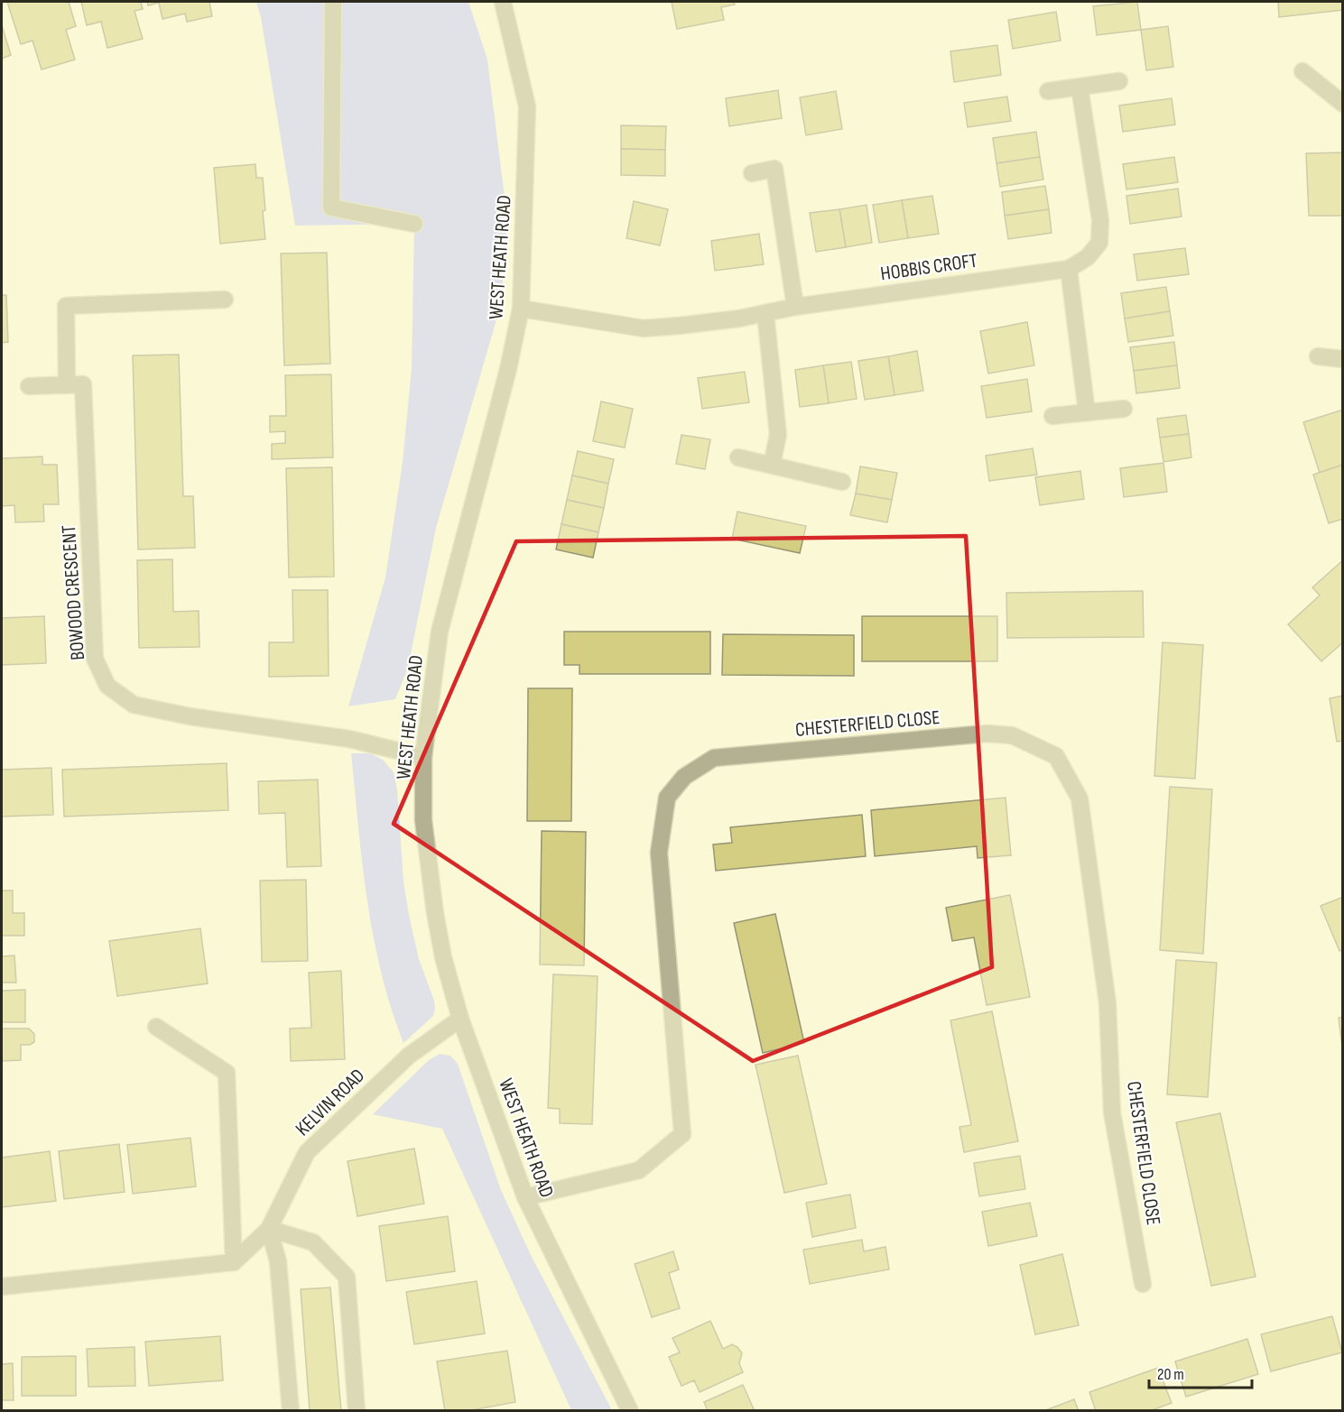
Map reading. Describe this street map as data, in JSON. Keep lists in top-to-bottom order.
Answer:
{
  "streets": {
    "street": [
      "WEST HEATH ROAD",
      "HOBBIS CROFT",
      "BOWOOD CRESCENT",
      "CHESTERFIELD CLOSE",
      "KELVIN ROAD"
    ]
  },
  "crossings": [
    ["WEST HEATH ROAD", "HOBBIS CROFT"],
    ["WEST HEATH ROAD", "BOWOOD CRESCENT"],
    ["WEST HEATH ROAD", "CHESTERFIELD CLOSE"],
    ["WEST HEATH ROAD", "KELVIN ROAD"]
  ],
  "scale_bar": "20 m"
}
